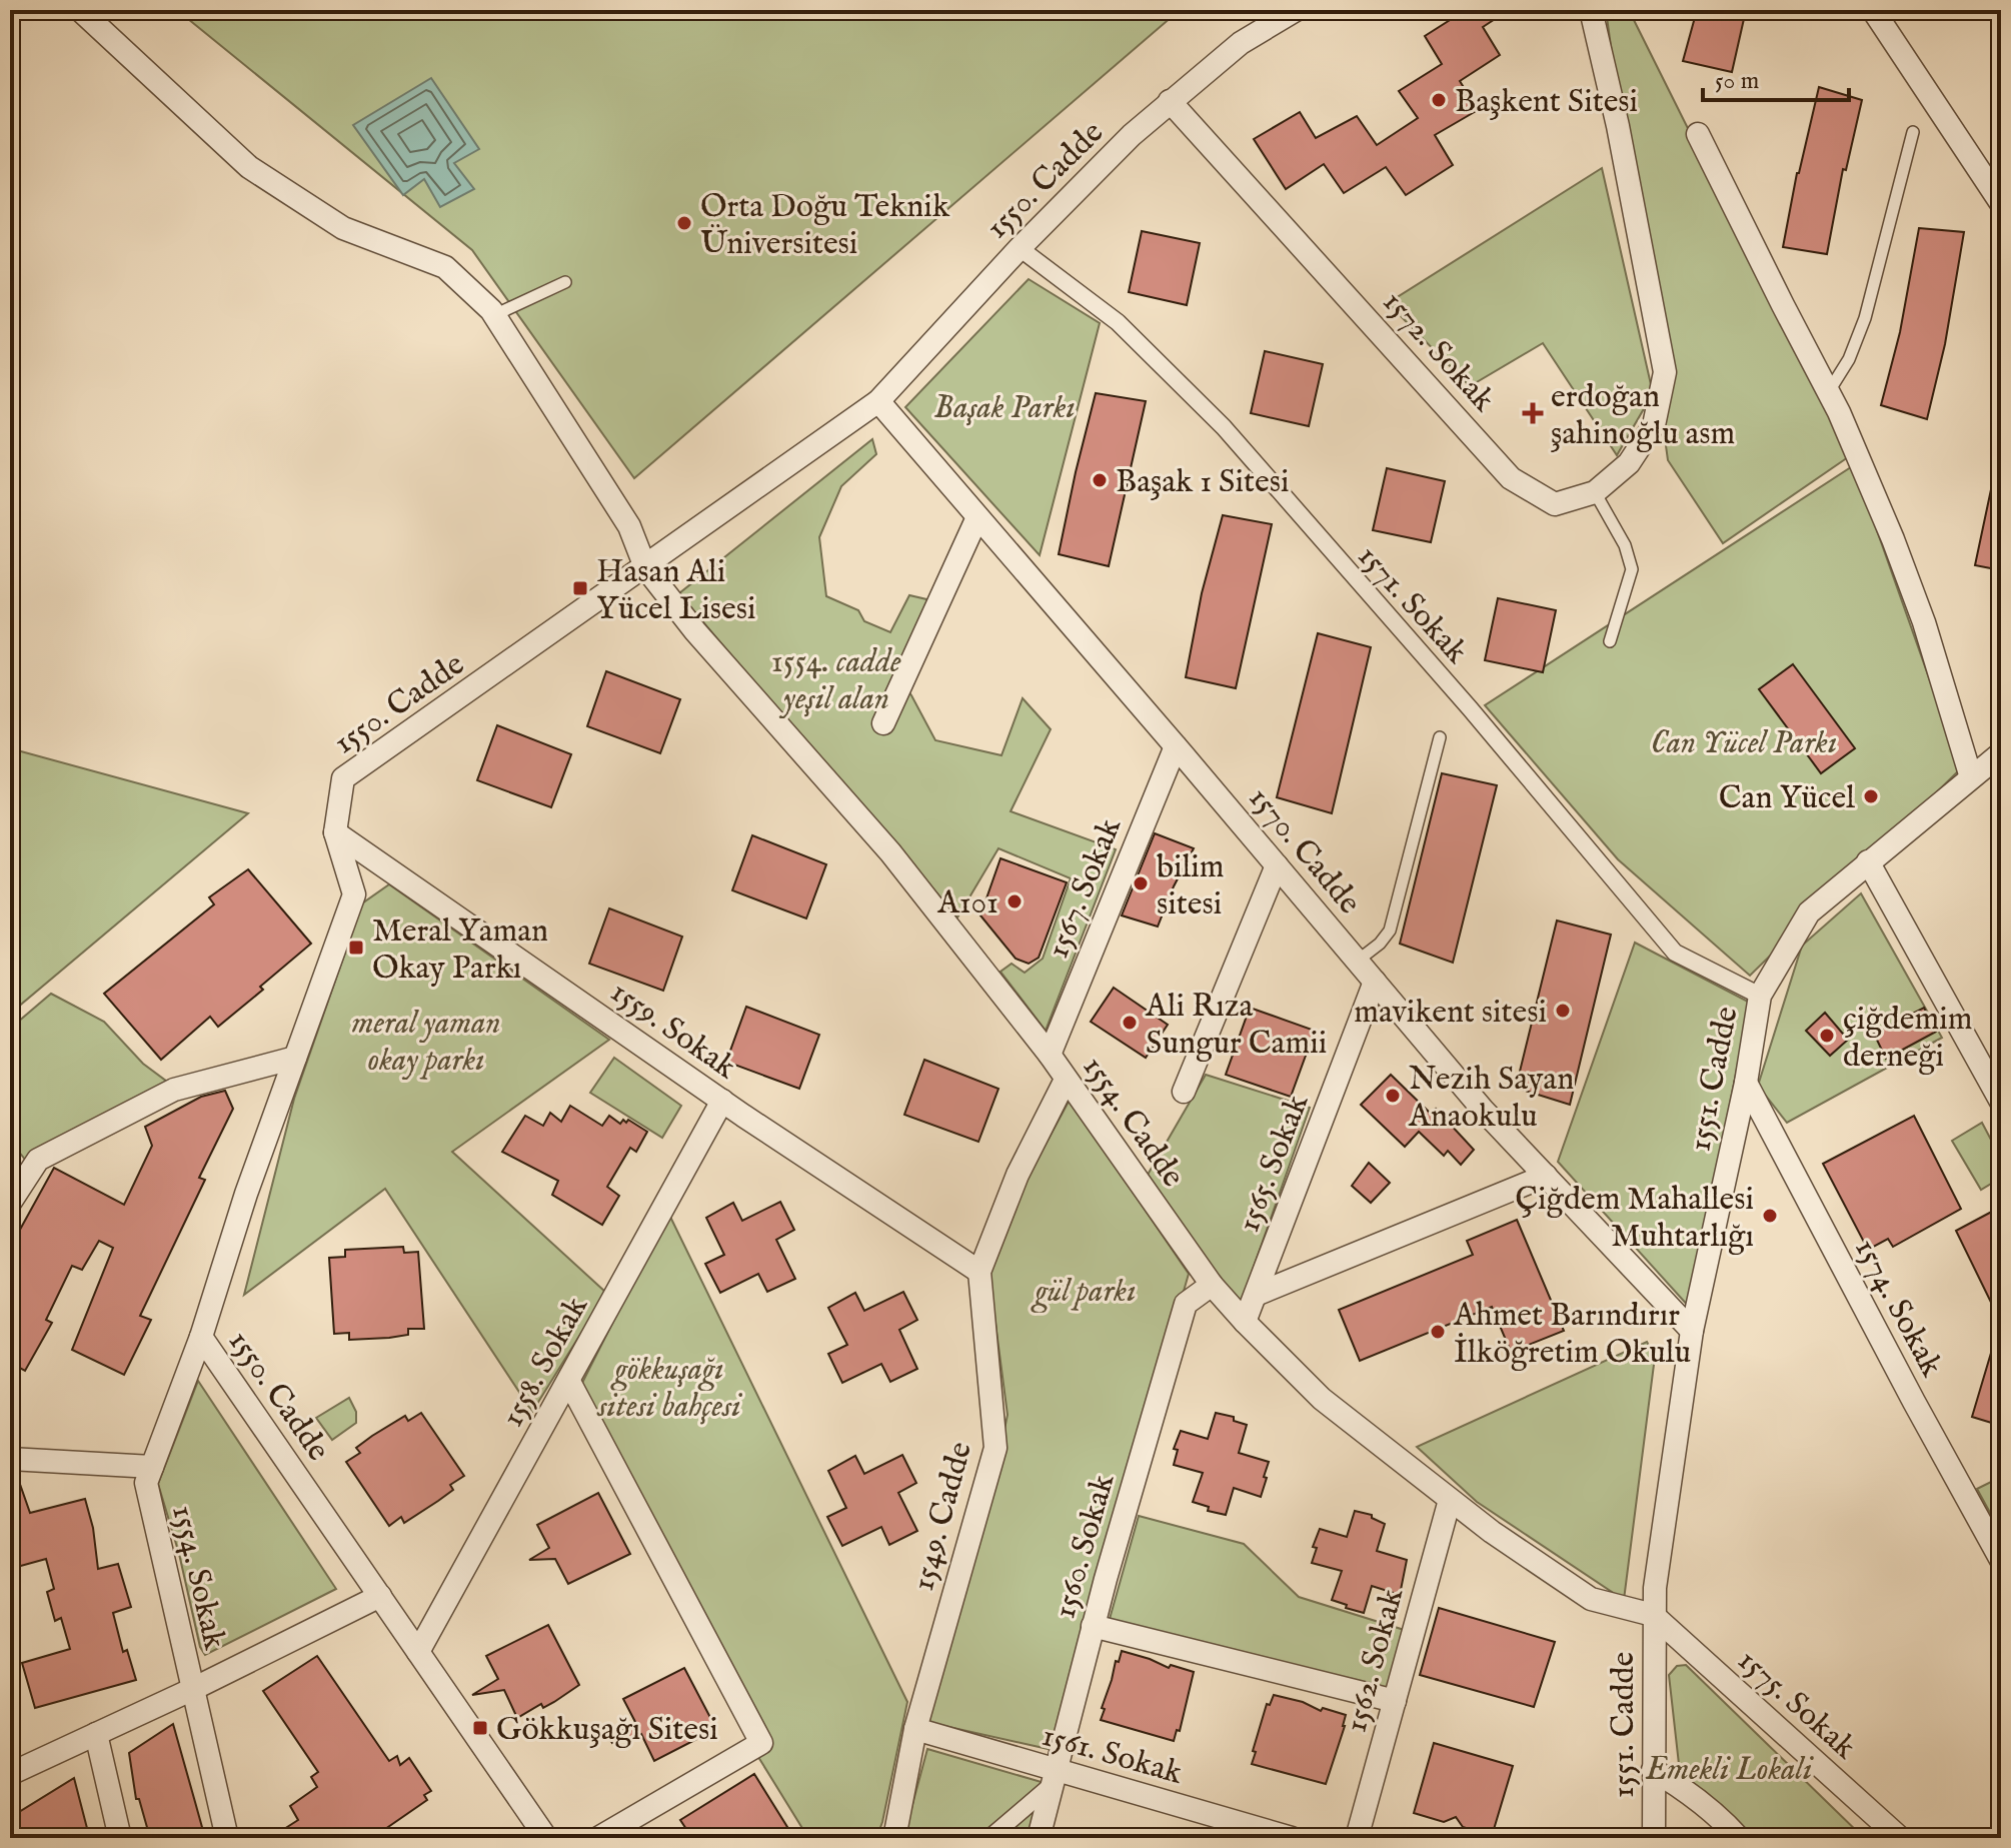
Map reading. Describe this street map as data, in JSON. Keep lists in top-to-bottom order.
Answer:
{
  "streets": {
    "street": [
      "1550. Cadde",
      "1572. Sokak",
      "1571. Sokak",
      "1570. Cadde",
      "1567. Sokak",
      "1559. Sokak",
      "1551. Cadde",
      "1554. Cadde",
      "1565. Sokak",
      "1574. Sokak",
      "1558. Sokak",
      "1549. Cadde",
      "1560. Sokak",
      "1554. Sokak",
      "1562. Sokak",
      "1575. Sokak",
      "1561. Sokak"
    ]
  },
  "crossings": [
    ["1550. Cadde", "1572. Sokak"],
    ["1550. Cadde", "1571. Sokak"],
    ["1550. Cadde", "1570. Cadde"],
    ["1550. Cadde", "1559. Sokak"],
    ["1550. Cadde", "1554. Cadde"],
    ["1550. Cadde", "1558. Sokak"],
    ["1550. Cadde", "1554. Sokak"],
    ["1571. Sokak", "1551. Cadde"],
    ["1570. Cadde", "1567. Sokak"],
    ["1570. Cadde", "1551. Cadde"],
    ["1570. Cadde", "1565. Sokak"],
    ["1567. Sokak", "1554. Cadde"],
    ["1559. Sokak", "1558. Sokak"],
    ["1559. Sokak", "1549. Cadde"],
    ["1551. Cadde", "1554. Cadde"],
    ["1551. Cadde", "1574. Sokak"],
    ["1551. Cadde", "1575. Sokak"],
    ["1554. Cadde", "1565. Sokak"],
    ["1554. Cadde", "1549. Cadde"],
    ["1554. Cadde", "1560. Sokak"],
    ["1554. Cadde", "1562. Sokak"],
    ["1554. Cadde", "1575. Sokak"],
    ["1549. Cadde", "1561. Sokak"],
    ["1560. Sokak", "1561. Sokak"]
  ],
  "parks": [
    "Başak Parkı",
    "1554. cadde yeşil alan",
    "Can Yücel Parkı",
    "meral yaman okay parkı",
    "gül parkı",
    "gökkuşağı sitesi bahçesi",
    "Emekli Lokali"
  ],
  "places": {
    "other": [
      "Başkent Sitesi",
      "Orta Doğu Teknik Üniversitesi",
      "Başak 1 Sitesi",
      "Can Yücel",
      "bilim sitesi",
      "A101",
      "mavikent sitesi",
      "Ali Rıza Sungur Camii",
      "çiğdemim derneği",
      "Nezih Sayan Anaokulu",
      "Çiğdem Mahallesi Muhtarlığı",
      "Ahmet Barındırır İlköğretim Okulu"
    ],
    "health": ["erdoğan şahinoğlu asm"],
    "transit": ["Hasan Ali Yücel Lisesi", "Meral Yaman Okay Parkı", "Gökkuşağı Sitesi"]
  },
  "scale_bar": "50 m"
}
